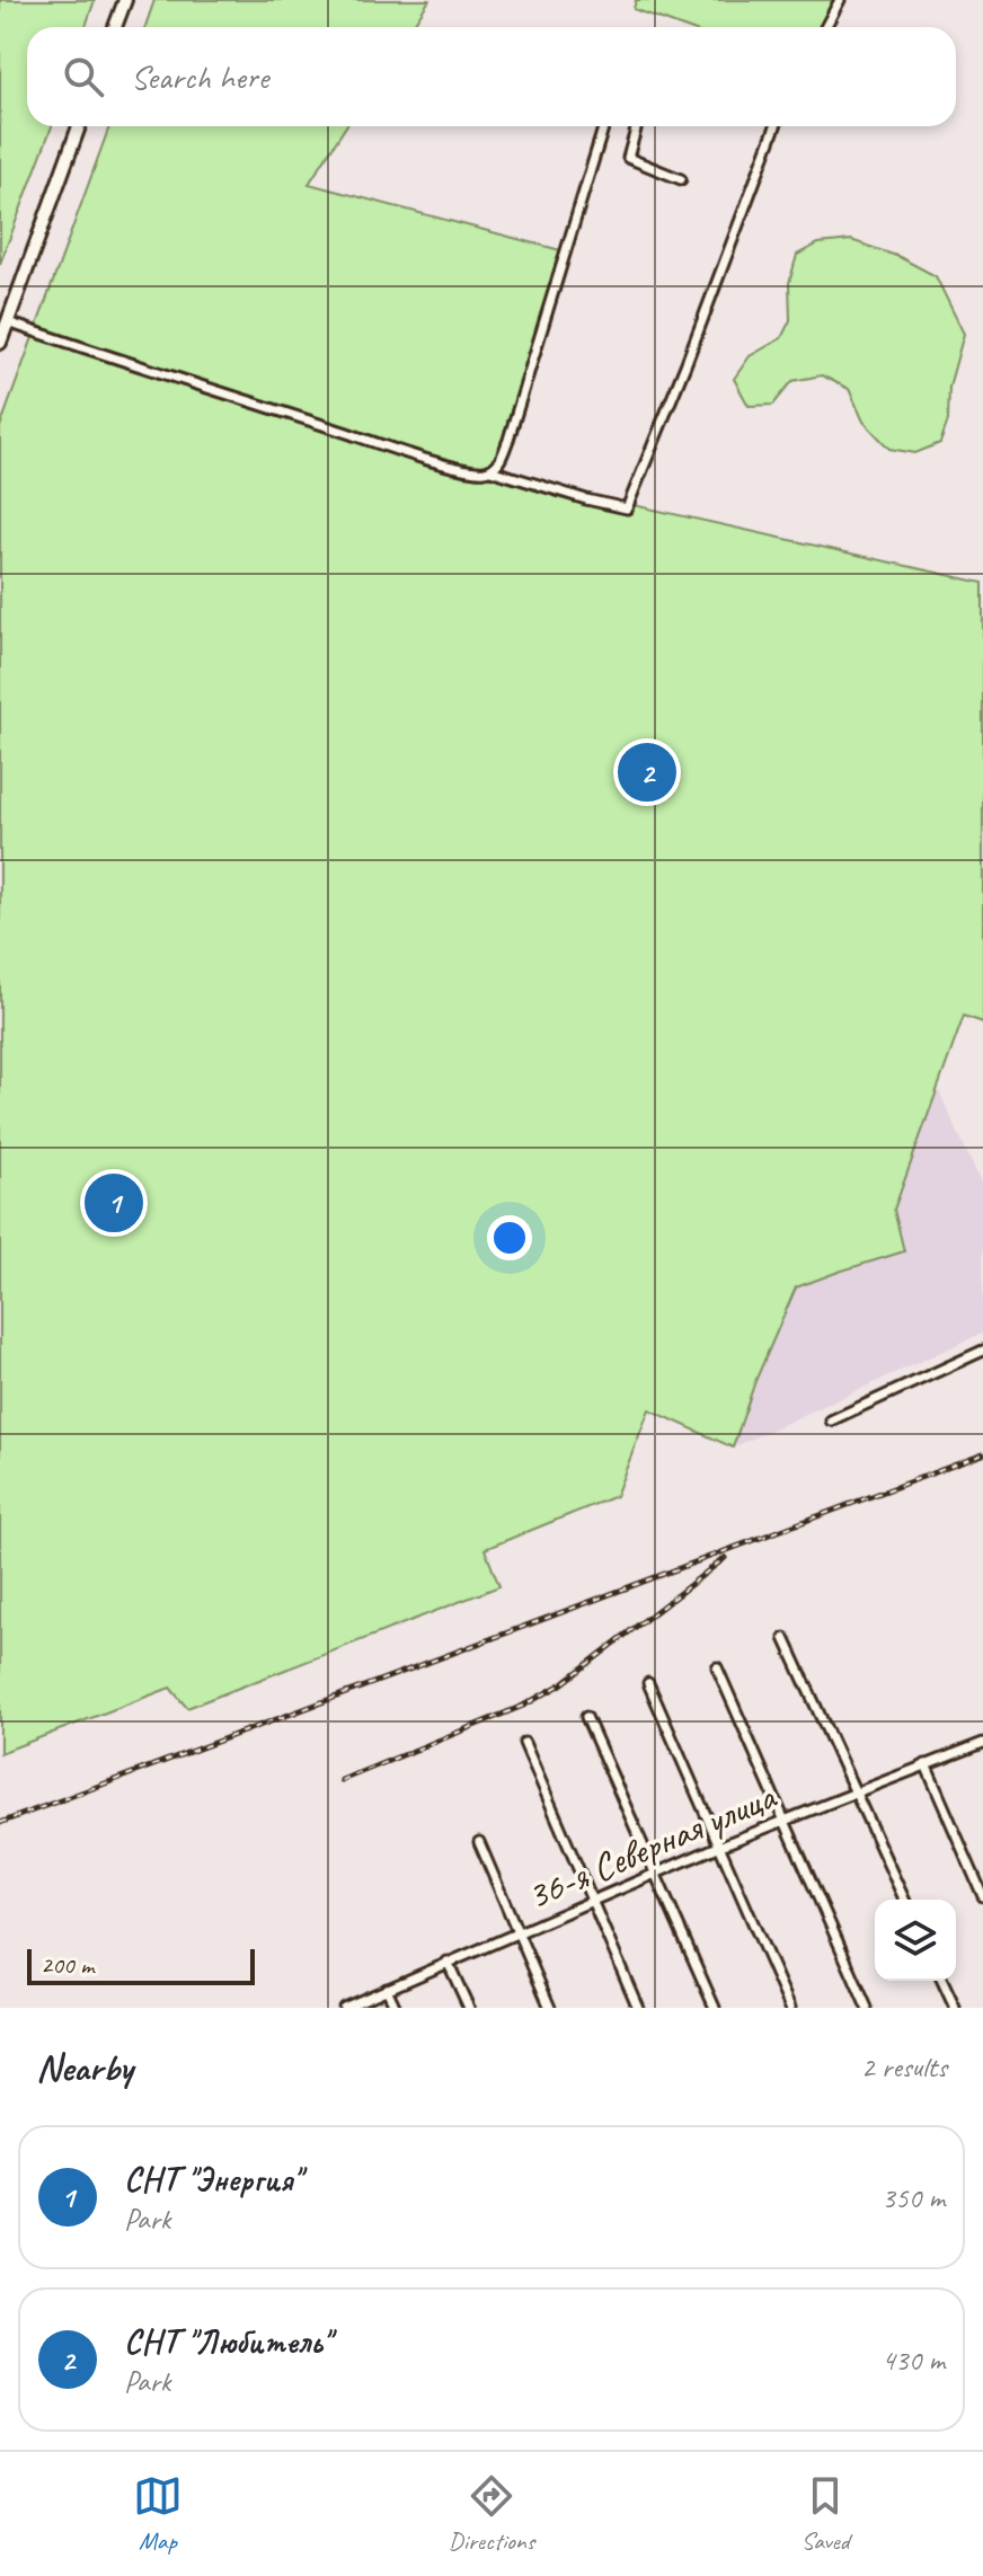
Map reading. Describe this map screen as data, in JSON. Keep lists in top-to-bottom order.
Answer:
{
  "streets": {
    "street": ["36-я Северная улица"]
  },
  "scale_bar": "200 m",
  "page": {
    "search": "Search here",
    "pins": ["2", "1"],
    "scale": "200 m",
    "heading": ["Nearby", "2 results"],
    "list": [
      {
        "mark": "1",
        "name": "СНТ \"Энергия\"",
        "note": "Park",
        "value": "350 m"
      },
      {
        "mark": "2",
        "name": "СНТ \"Любитель\"",
        "note": "Park",
        "value": "430 m"
      }
    ],
    "nav": ["Map", "Directions", "Saved"]
  }
}
